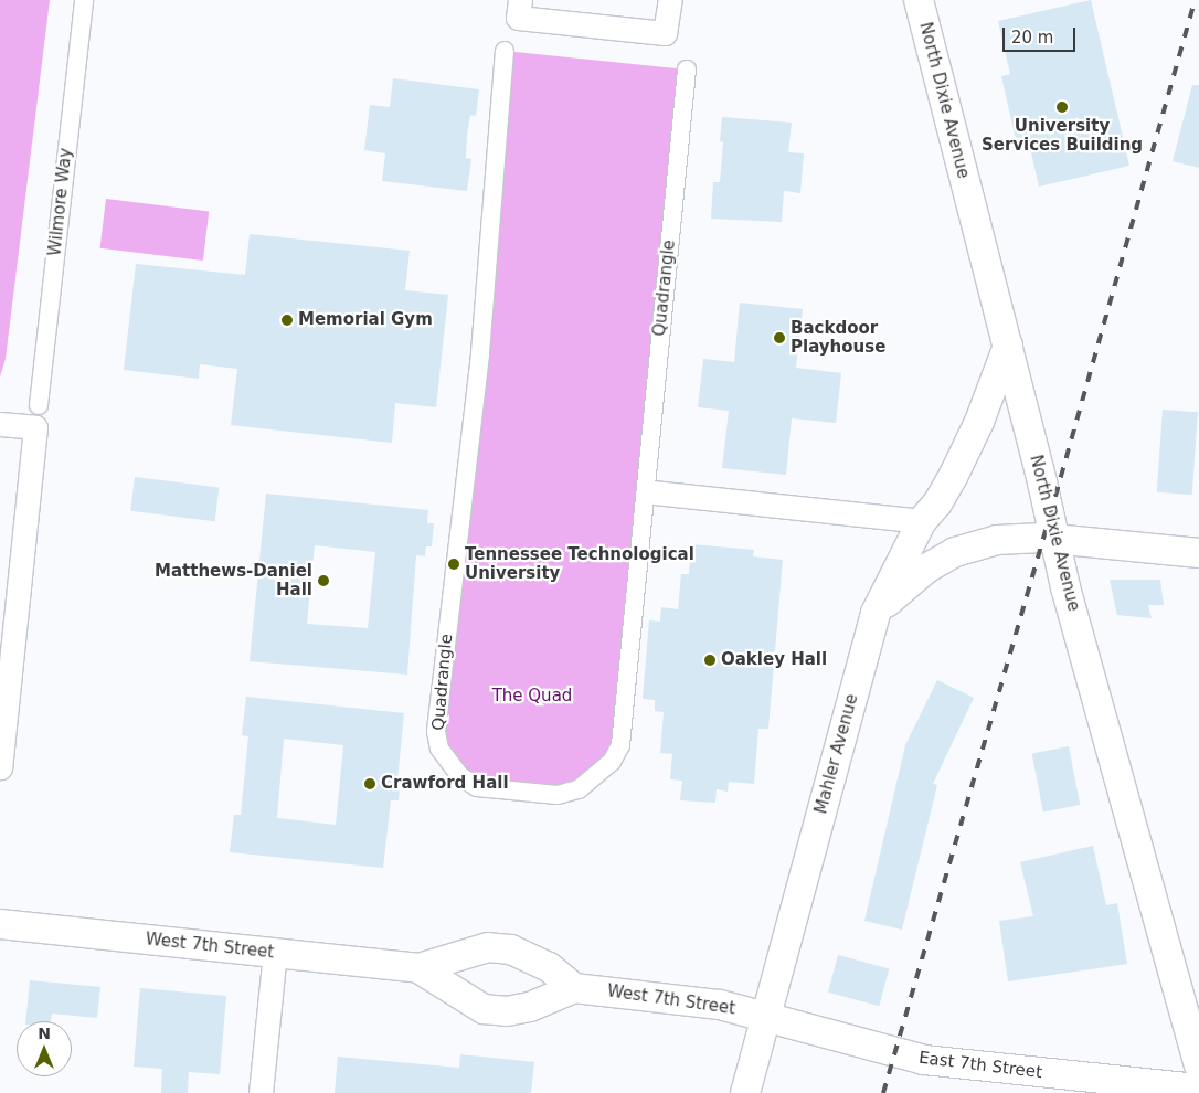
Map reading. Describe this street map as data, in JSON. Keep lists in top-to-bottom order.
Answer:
{
  "streets": {
    "street": [
      "North Dixie Avenue",
      "Wilmore Way",
      "Quadrangle",
      "Mahler Avenue",
      "West 7th Street",
      "East 7th Street"
    ]
  },
  "crossings": [
    ["North Dixie Avenue", "Mahler Avenue"],
    ["Mahler Avenue", "West 7th Street"],
    ["Mahler Avenue", "East 7th Street"],
    ["West 7th Street", "East 7th Street"]
  ],
  "parks": ["The Quad"],
  "places": [
    "University Services Building",
    "Memorial Gym",
    "Backdoor Playhouse",
    "Tennessee Technological University",
    "Matthews-Daniel Hall",
    "Oakley Hall",
    "Crawford Hall"
  ],
  "scale_bar": "20 m",
  "north": "top"
}
